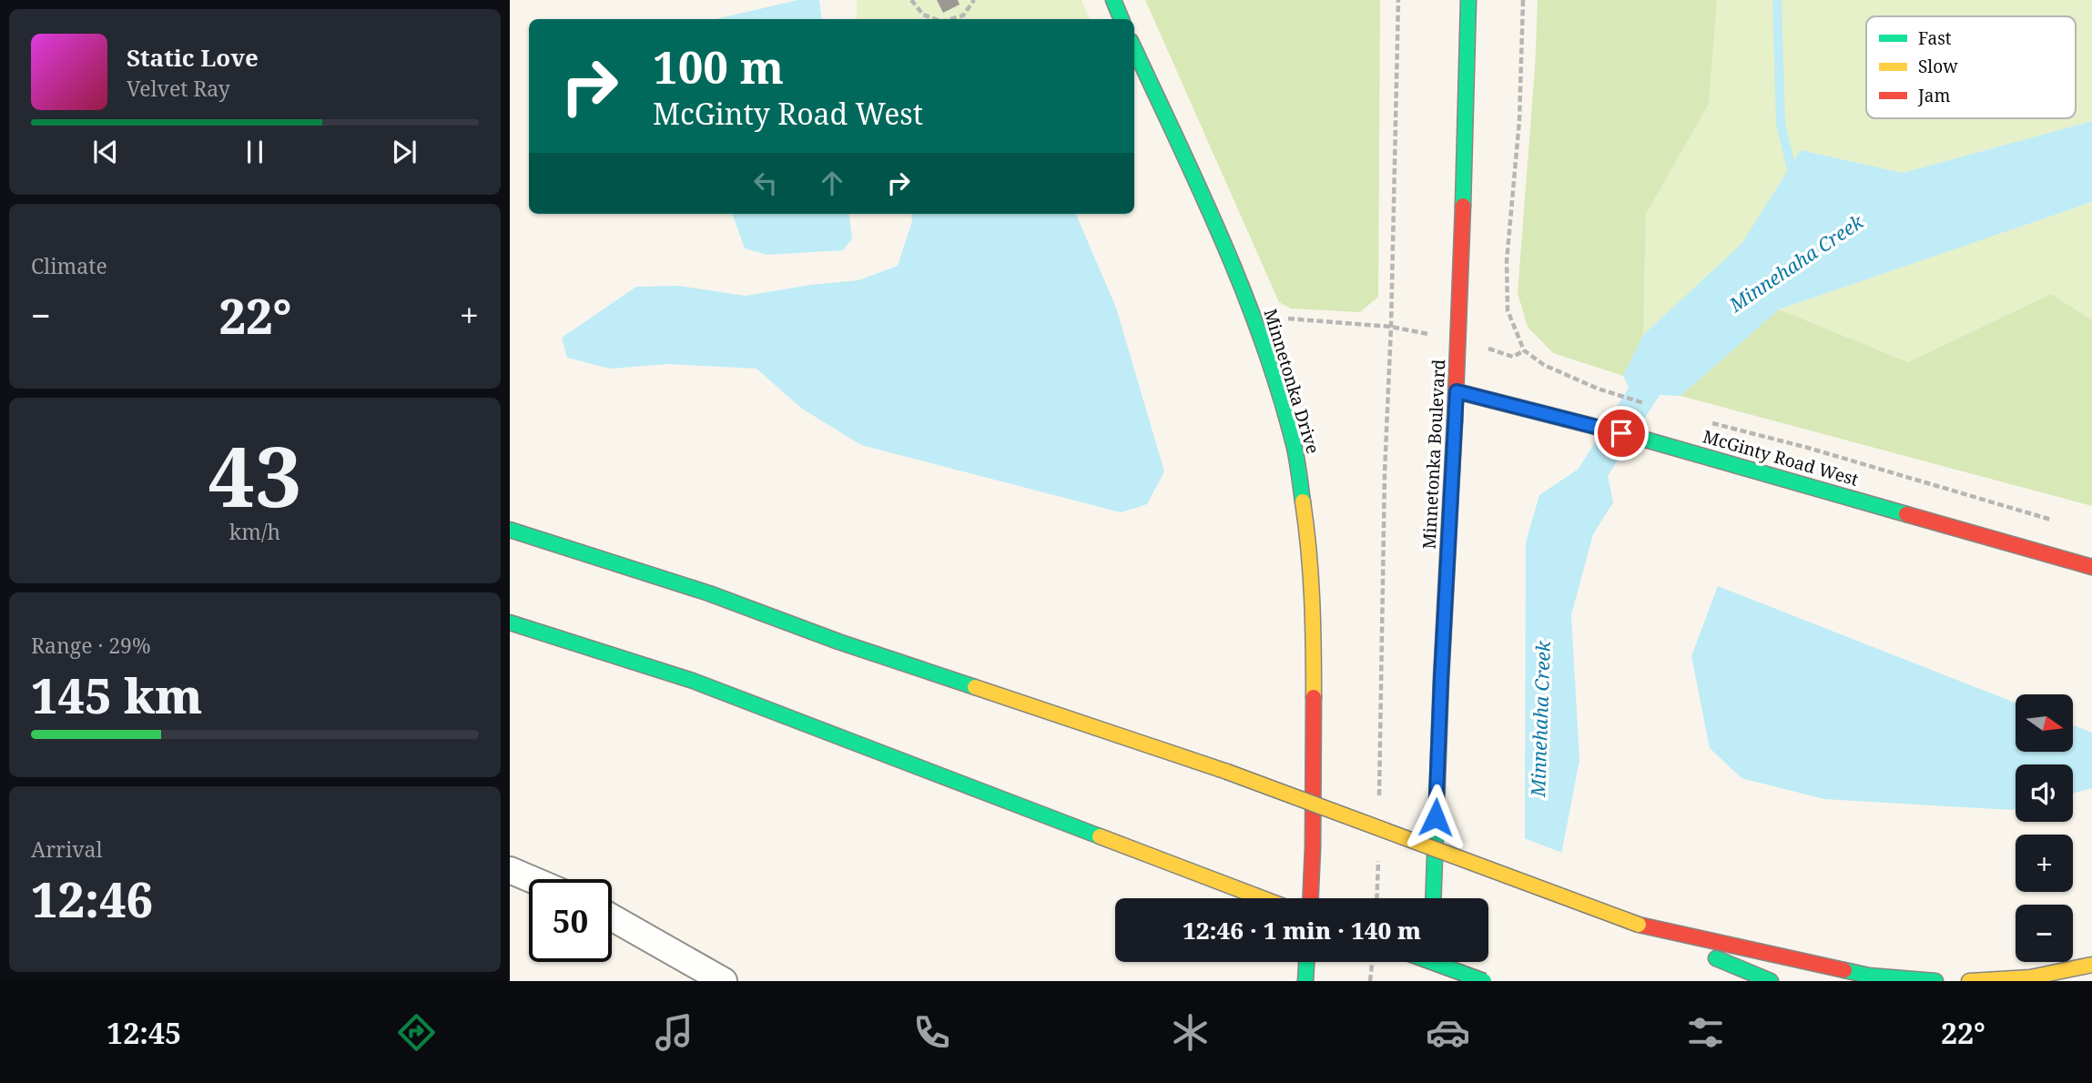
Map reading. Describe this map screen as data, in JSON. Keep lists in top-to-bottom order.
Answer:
{
  "streets": {
    "main road": ["Minnetonka Drive", "Minnetonka Boulevard", "McGinty Road West"]
  },
  "crossings": [
    ["Minnetonka Boulevard", "McGinty Road West"]
  ],
  "water": ["Minnehaha Creek"],
  "legend": ["Fast", "Slow", "Jam"],
  "north": "right",
  "page": {
    "turn": ["100 m", "McGinty Road West"],
    "song": ["Static Love", "Velvet Ray"],
    "tile": [
      "Climate",
      ["43", "km/h"],
      ["Range · 29%", "145 km"],
      ["Arrival", "12:46"]
    ],
    "heat": ["−", "22°", "+"],
    "map_buttons": ["+", "−"],
    "limit": "50",
    "trip": "12:46 · 1 min · 140 m",
    "tabs": ["12:45", "22°"]
  }
}
